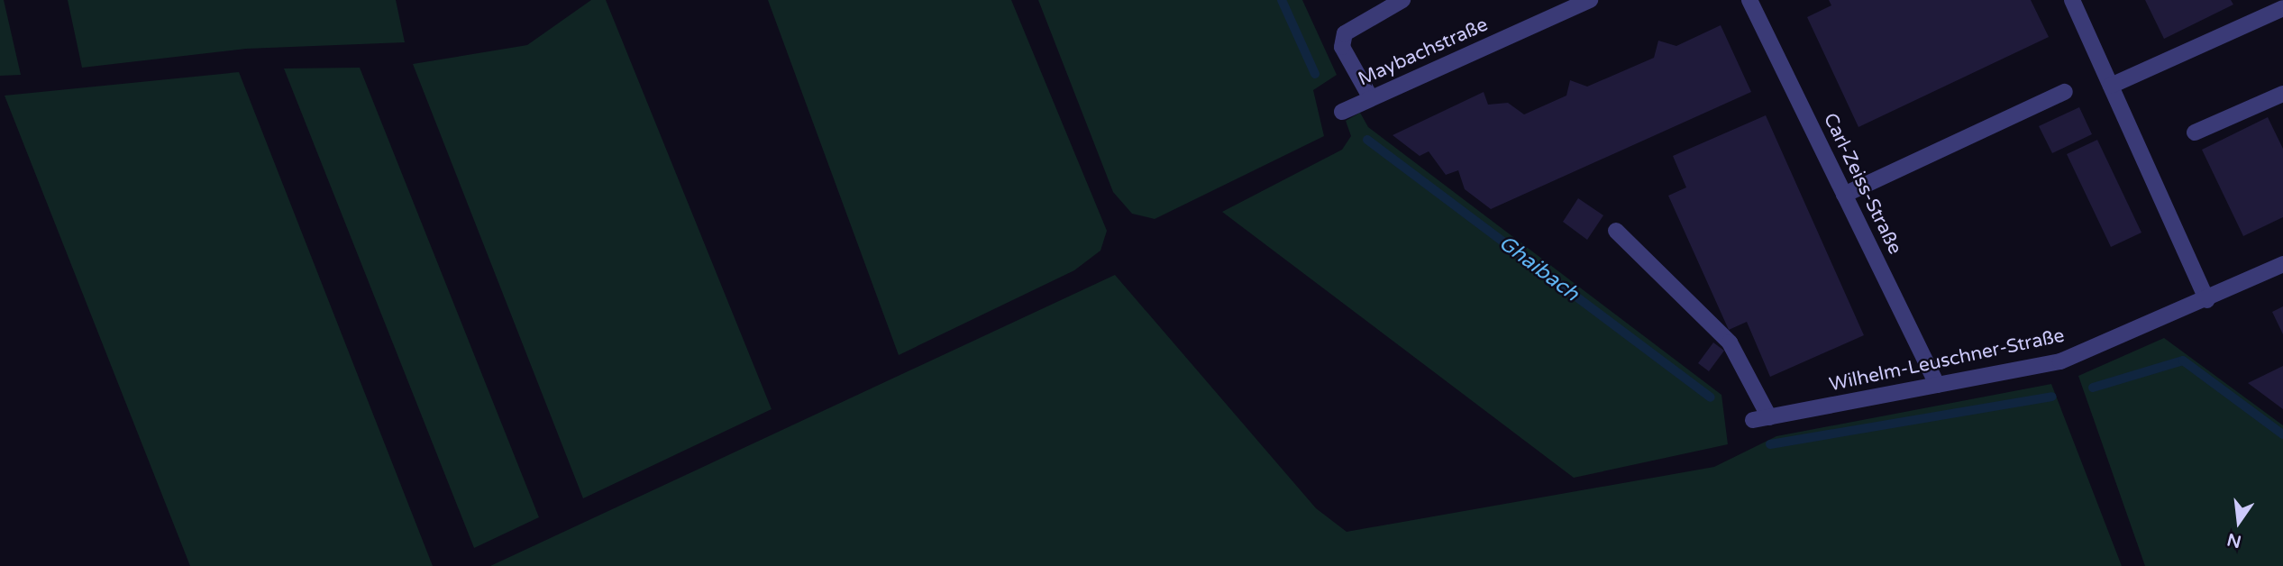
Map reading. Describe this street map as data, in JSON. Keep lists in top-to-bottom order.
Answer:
{
  "streets": {
    "street": ["Maybachstraße", "Carl-Zeiss-Straße", "Wilhelm-Leuschner-Straße"]
  },
  "crossings": [
    ["Carl-Zeiss-Straße", "Wilhelm-Leuschner-Straße"]
  ],
  "water": ["Ghaibach"],
  "north": "bottom"
}
